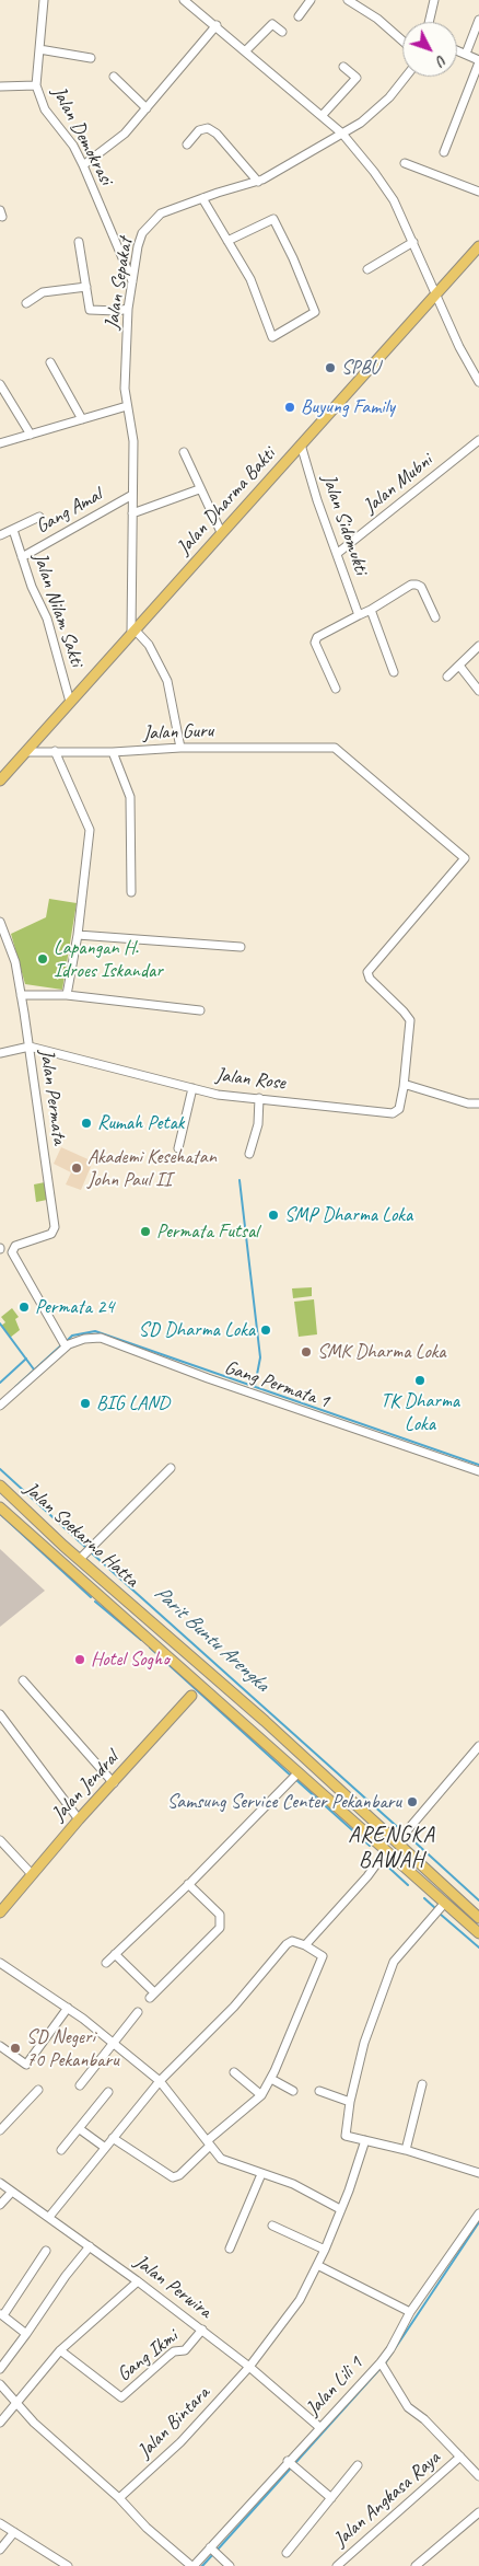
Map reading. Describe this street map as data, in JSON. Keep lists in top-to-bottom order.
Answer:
{
  "streets": {
    "main road": ["Jalan Dharma Bakti", "Jalan Soekarno Hatta", "Jalan Jendral"],
    "street": [
      "Jalan Demokrasi",
      "Jalan Sepakat",
      "Jalan Mubni",
      "Gang Amal",
      "Jalan Sidomukti",
      "Jalan Nilam Sakti",
      "Jalan Guru",
      "Jalan Rose",
      "Jalan Permata",
      "Gang Permata 1",
      "Jalan Perwira",
      "Gang Ikmi",
      "Jalan Lili 1",
      "Jalan Bintara",
      "Jalan Angkasa Raya"
    ]
  },
  "crossings": [
    ["Jalan Demokrasi", "Jalan Sepakat"],
    ["Jalan Sepakat", "Jalan Dharma Bakti"],
    ["Jalan Sepakat", "Gang Amal"],
    ["Jalan Mubni", "Jalan Sidomukti"],
    ["Jalan Dharma Bakti", "Jalan Sidomukti"],
    ["Jalan Dharma Bakti", "Jalan Nilam Sakti"],
    ["Jalan Dharma Bakti", "Jalan Guru"],
    ["Gang Amal", "Jalan Nilam Sakti"],
    ["Jalan Guru", "Jalan Rose"],
    ["Jalan Rose", "Jalan Permata"],
    ["Jalan Permata", "Gang Permata 1"],
    ["Jalan Soekarno Hatta", "Jalan Jendral"],
    ["Jalan Perwira", "Gang Ikmi"],
    ["Jalan Perwira", "Jalan Lili 1"],
    ["Jalan Perwira", "Jalan Bintara"]
  ],
  "districts": ["ARENGKA BAWAH"],
  "water": ["Parit Buntu Arengka"],
  "places": [
    "SPBU",
    "Buyung Family",
    "Lapangan H. Idroes Iskandar",
    "Rumah Petak",
    "Akademi Kesehatan John Paul II",
    "SMP Dharma Loka",
    "Permata Futsal",
    "Permata 24",
    "SD Dharma Loka",
    "SMK Dharma Loka",
    "TK Dharma Loka",
    "BIG LAND",
    "Hotel Sogho",
    "Samsung Service Center Pekanbaru",
    "SD Negeri 70 Pekanbaru"
  ],
  "north": "bottom right"
}
